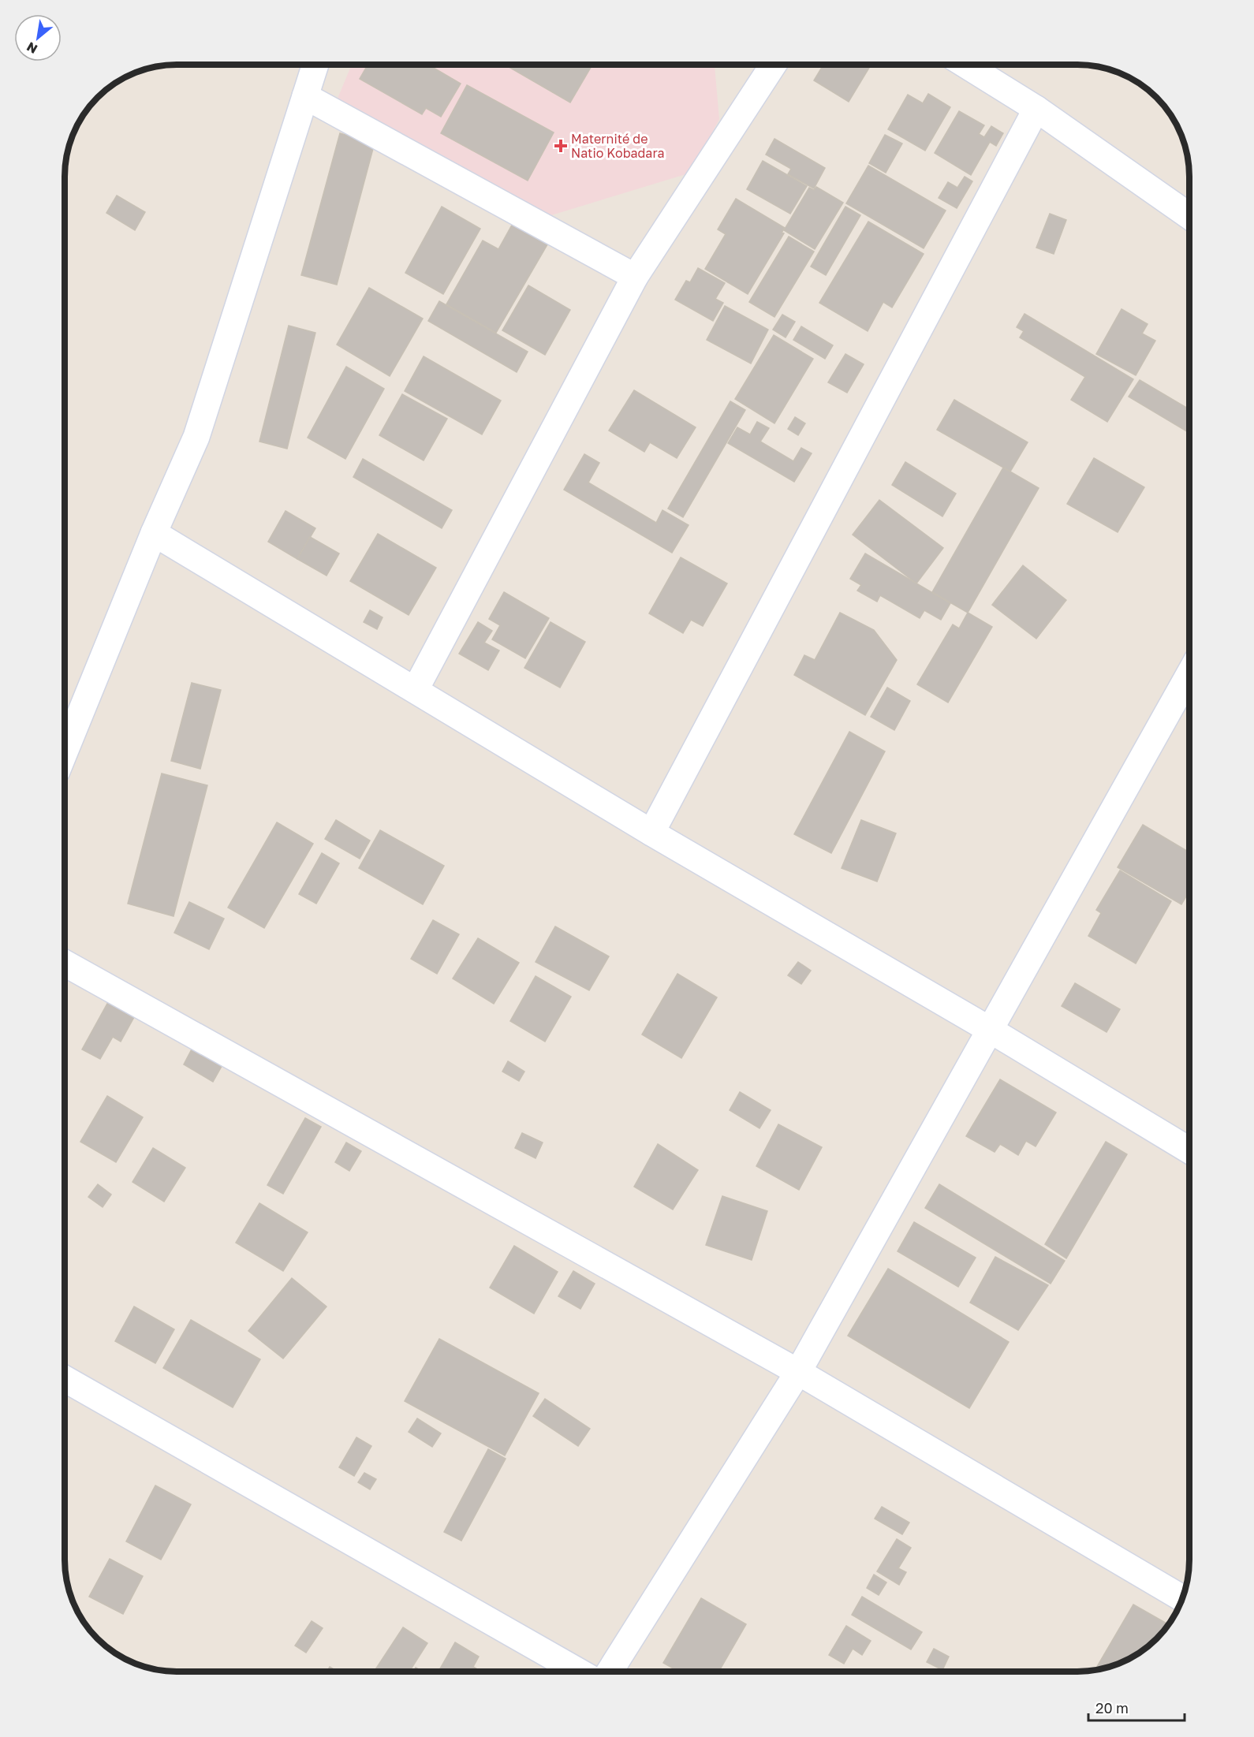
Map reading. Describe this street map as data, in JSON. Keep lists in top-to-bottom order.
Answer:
{
  "places": {
    "health": ["Maternité de Natio Kobadara"]
  },
  "scale_bar": "20 m",
  "north": "bottom left"
}
